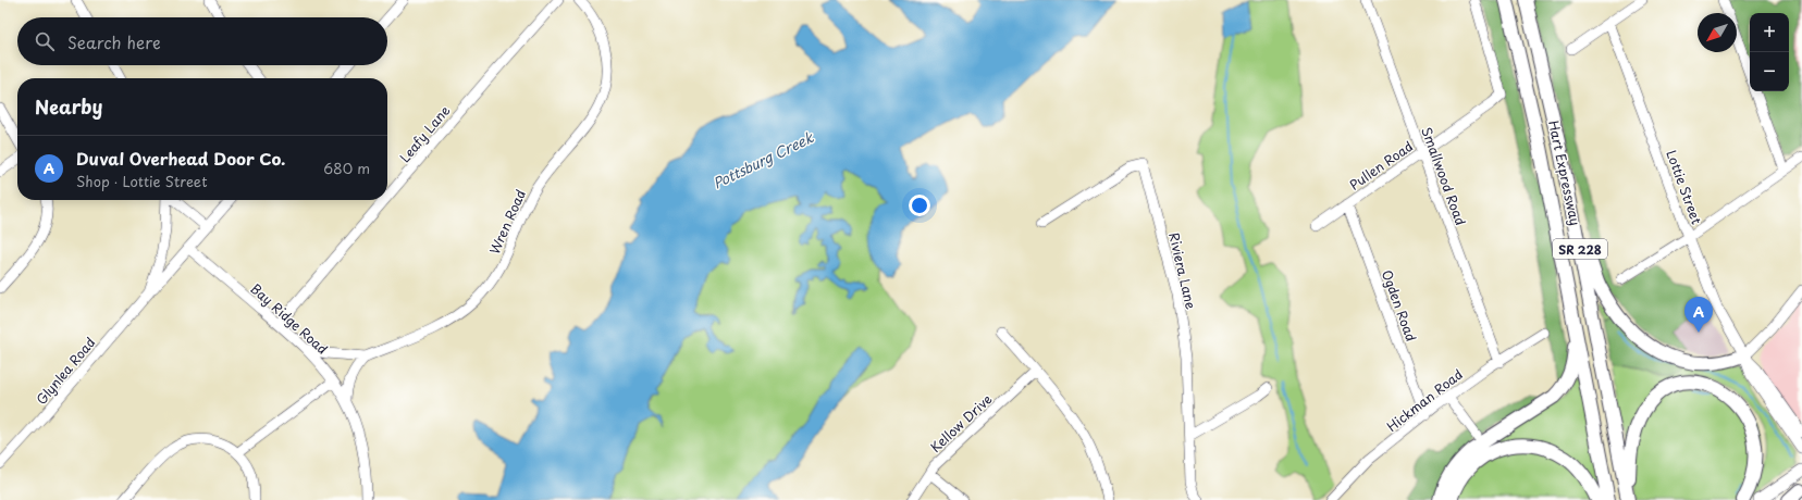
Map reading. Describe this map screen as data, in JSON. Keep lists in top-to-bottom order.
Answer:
{
  "streets": {
    "highway": ["Hart Expressway", "SR 228"],
    "street": [
      "Leafy Lane",
      "Pullen Road",
      "Smallwood Road",
      "Lottie Street",
      "Wren Road",
      "Riviera Lane",
      "Ogden Road",
      "Bay Ridge Road",
      "Glynlea Road",
      "Hickman Road",
      "Kellow Drive"
    ]
  },
  "crossings": [
    ["Leafy Lane", "Bay Ridge Road"],
    ["Pullen Road", "Smallwood Road"],
    ["Pullen Road", "Ogden Road"],
    ["Smallwood Road", "Hickman Road"],
    ["Wren Road", "Bay Ridge Road"],
    ["Ogden Road", "Hickman Road"],
    ["Bay Ridge Road", "Glynlea Road"]
  ],
  "water": ["Pottsburg Creek"],
  "north": "bottom left",
  "page": {
    "map_buttons": ["+", "−"],
    "search": "Search here",
    "heading": "Nearby",
    "list": [
      {
        "mark": "A",
        "name": "Duval Overhead Door Co.",
        "note": "Shop · Lottie Street",
        "value": "680 m"
      }
    ],
    "pins": "A"
  }
}
